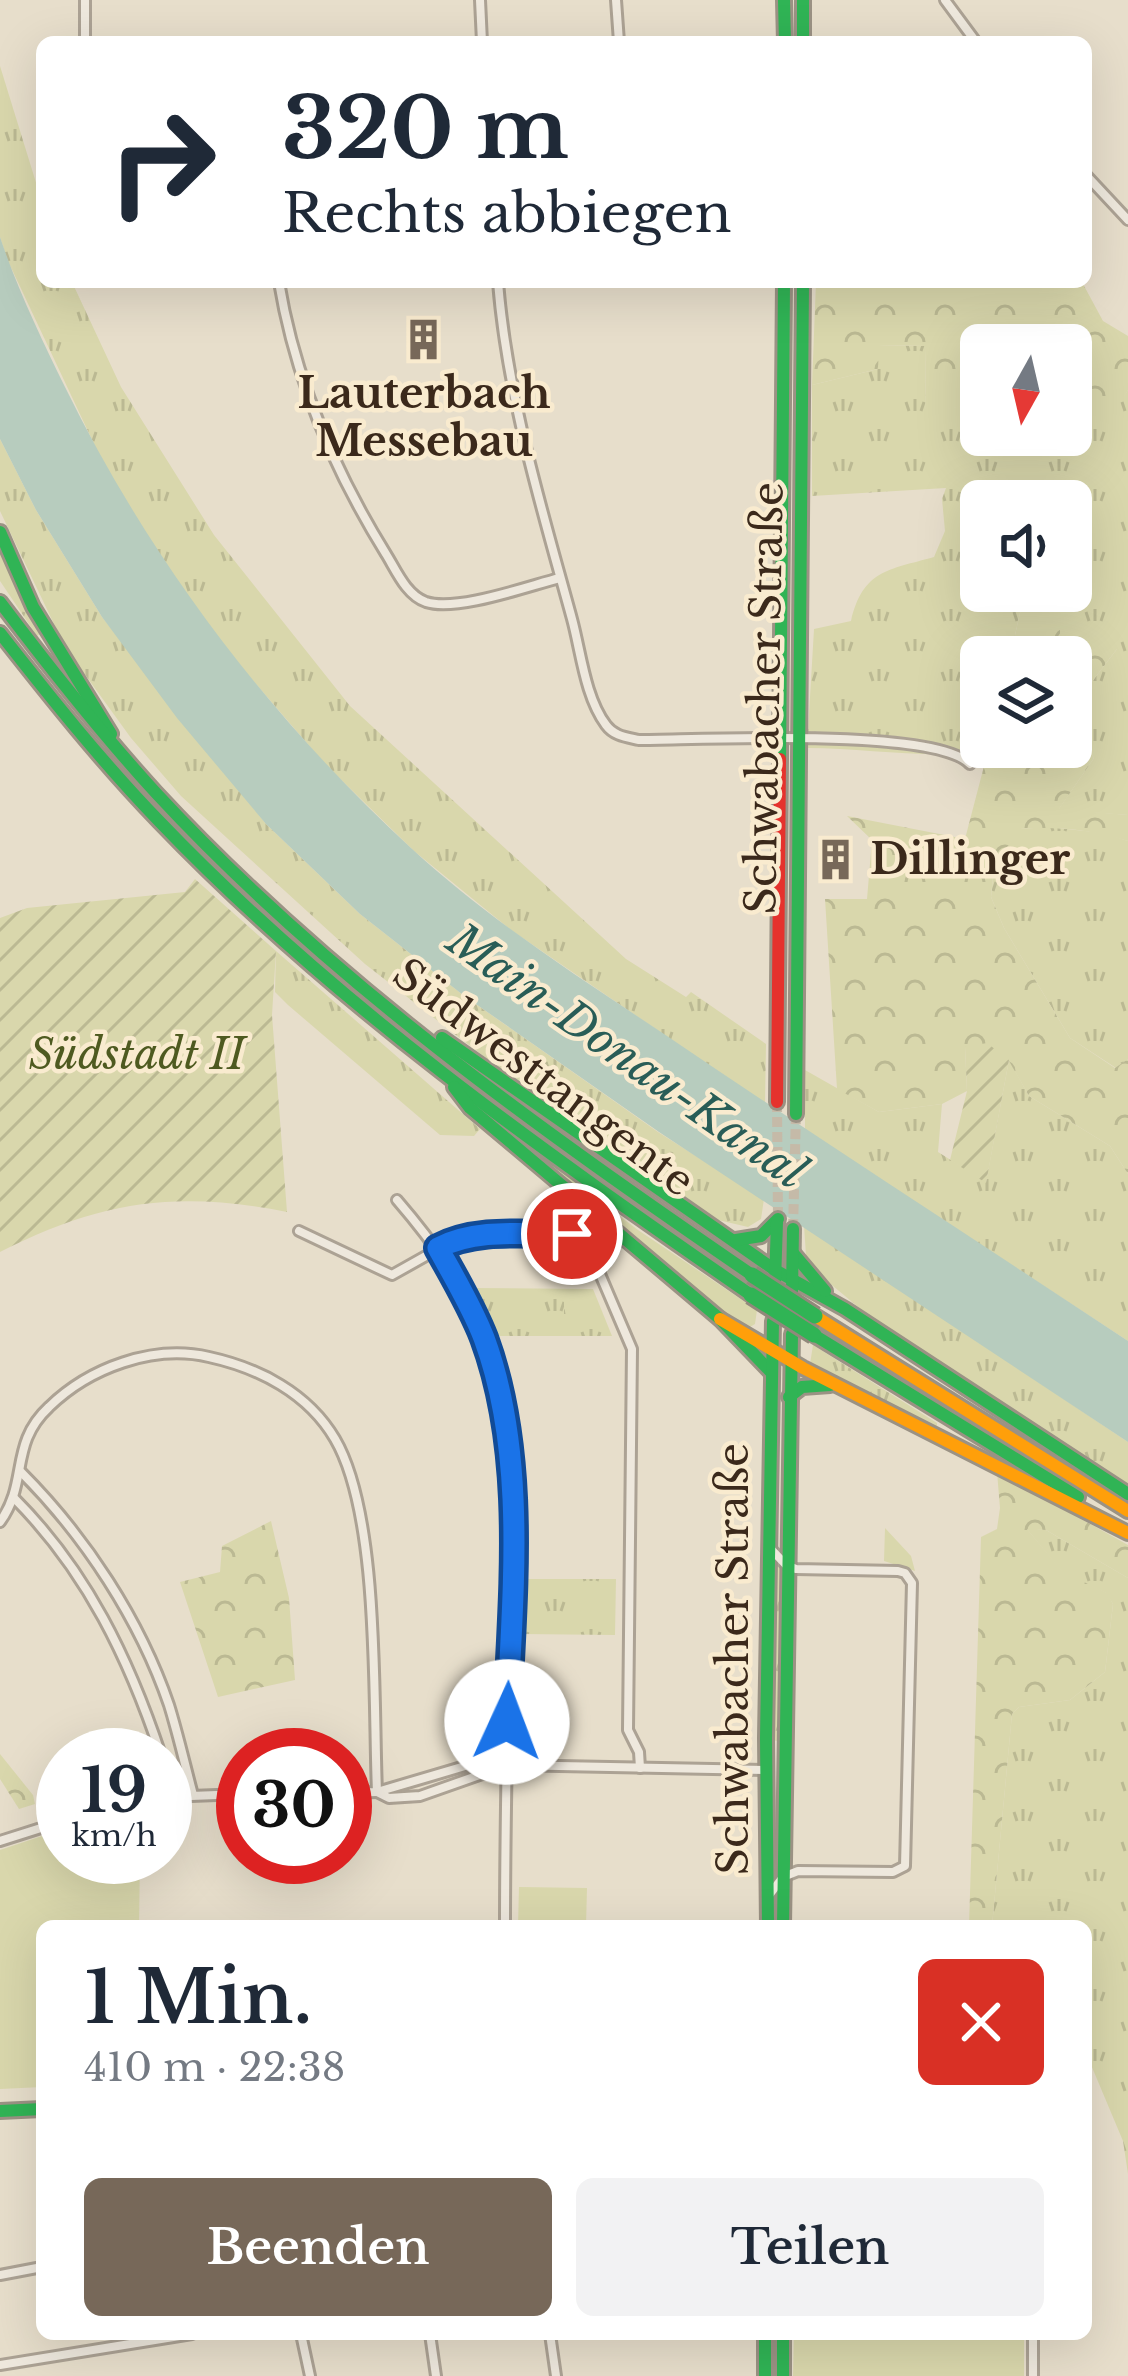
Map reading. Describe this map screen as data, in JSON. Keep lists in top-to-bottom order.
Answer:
{
  "streets": {
    "main road": ["Schwabacher Straße", "Südwesttangente"]
  },
  "water": ["Main-Donau-Kanal"],
  "parks": ["Südstadt II"],
  "places": {
    "building": ["Lauterbach Messebau", "Dillinger"]
  },
  "north": "bottom",
  "page": {
    "turn": ["320 m", "Rechts abbiegen"],
    "speed": "19 km/h",
    "limit": "30",
    "heading": ["1 Min.", "410 m · 22:38"],
    "buttons": ["Beenden", "Teilen"]
  }
}
